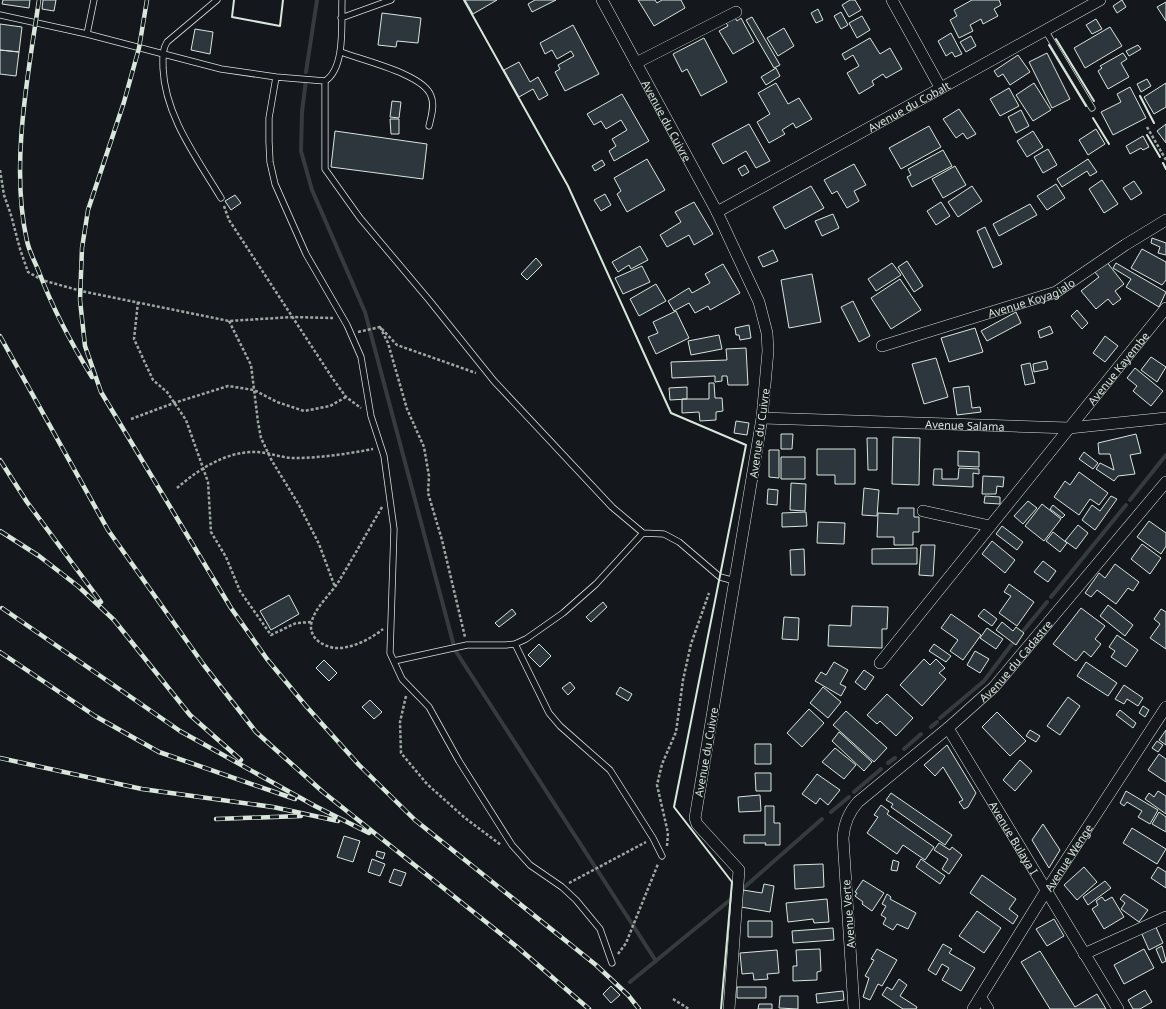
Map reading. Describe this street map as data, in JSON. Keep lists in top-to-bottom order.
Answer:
{
  "streets": {
    "street": [
      "Avenue du Cobalt",
      "Avenue du Cuivre",
      "Avenue Koyagialo",
      "Avenue Kayembe",
      "Avenue Salama",
      "Avenue du Cadastre",
      "Avenue Bulaya I",
      "Avenue Wenge",
      "Avenue Verte"
    ]
  },
  "crossings": [
    ["Avenue du Cobalt", "Avenue du Cuivre"],
    ["Avenue du Cuivre", "Avenue Salama"],
    ["Avenue Kayembe", "Avenue Salama"],
    ["Avenue du Cadastre", "Avenue Bulaya I"],
    ["Avenue du Cadastre", "Avenue Verte"],
    ["Avenue Bulaya I", "Avenue Wenge"]
  ]
}
